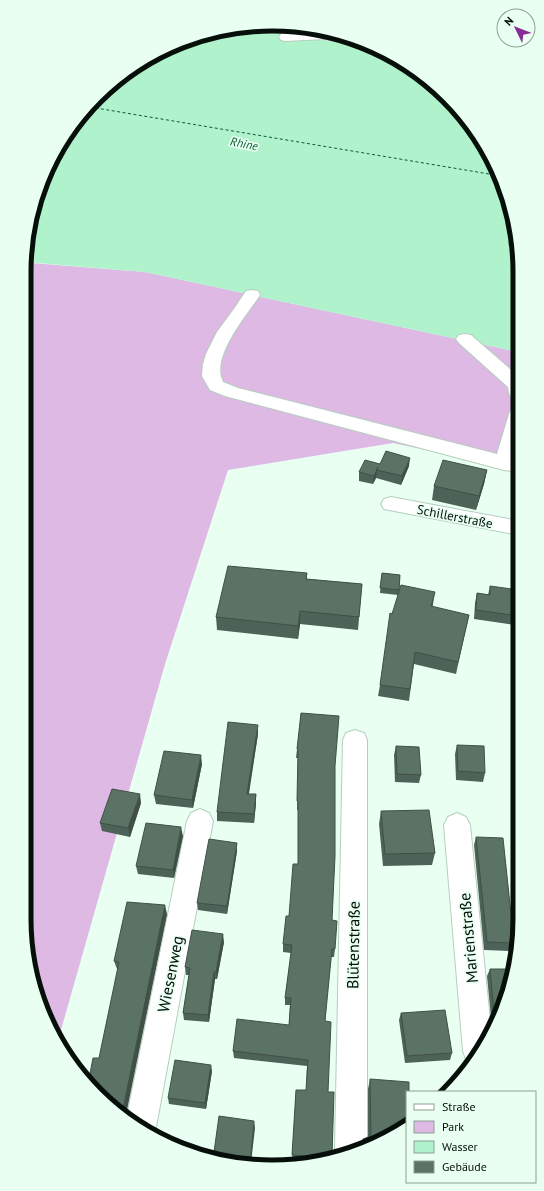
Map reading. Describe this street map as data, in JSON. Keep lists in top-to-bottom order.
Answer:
{
  "streets": {
    "street": [
      "Schillerstraße",
      "Marienstraße",
      "Blütenstraße",
      "Wiesenweg"
    ]
  },
  "water": ["Rhine"],
  "legend": [
    "Straße",
    "Park",
    "Wasser",
    "Gebäude"
  ],
  "north": "top left"
}
